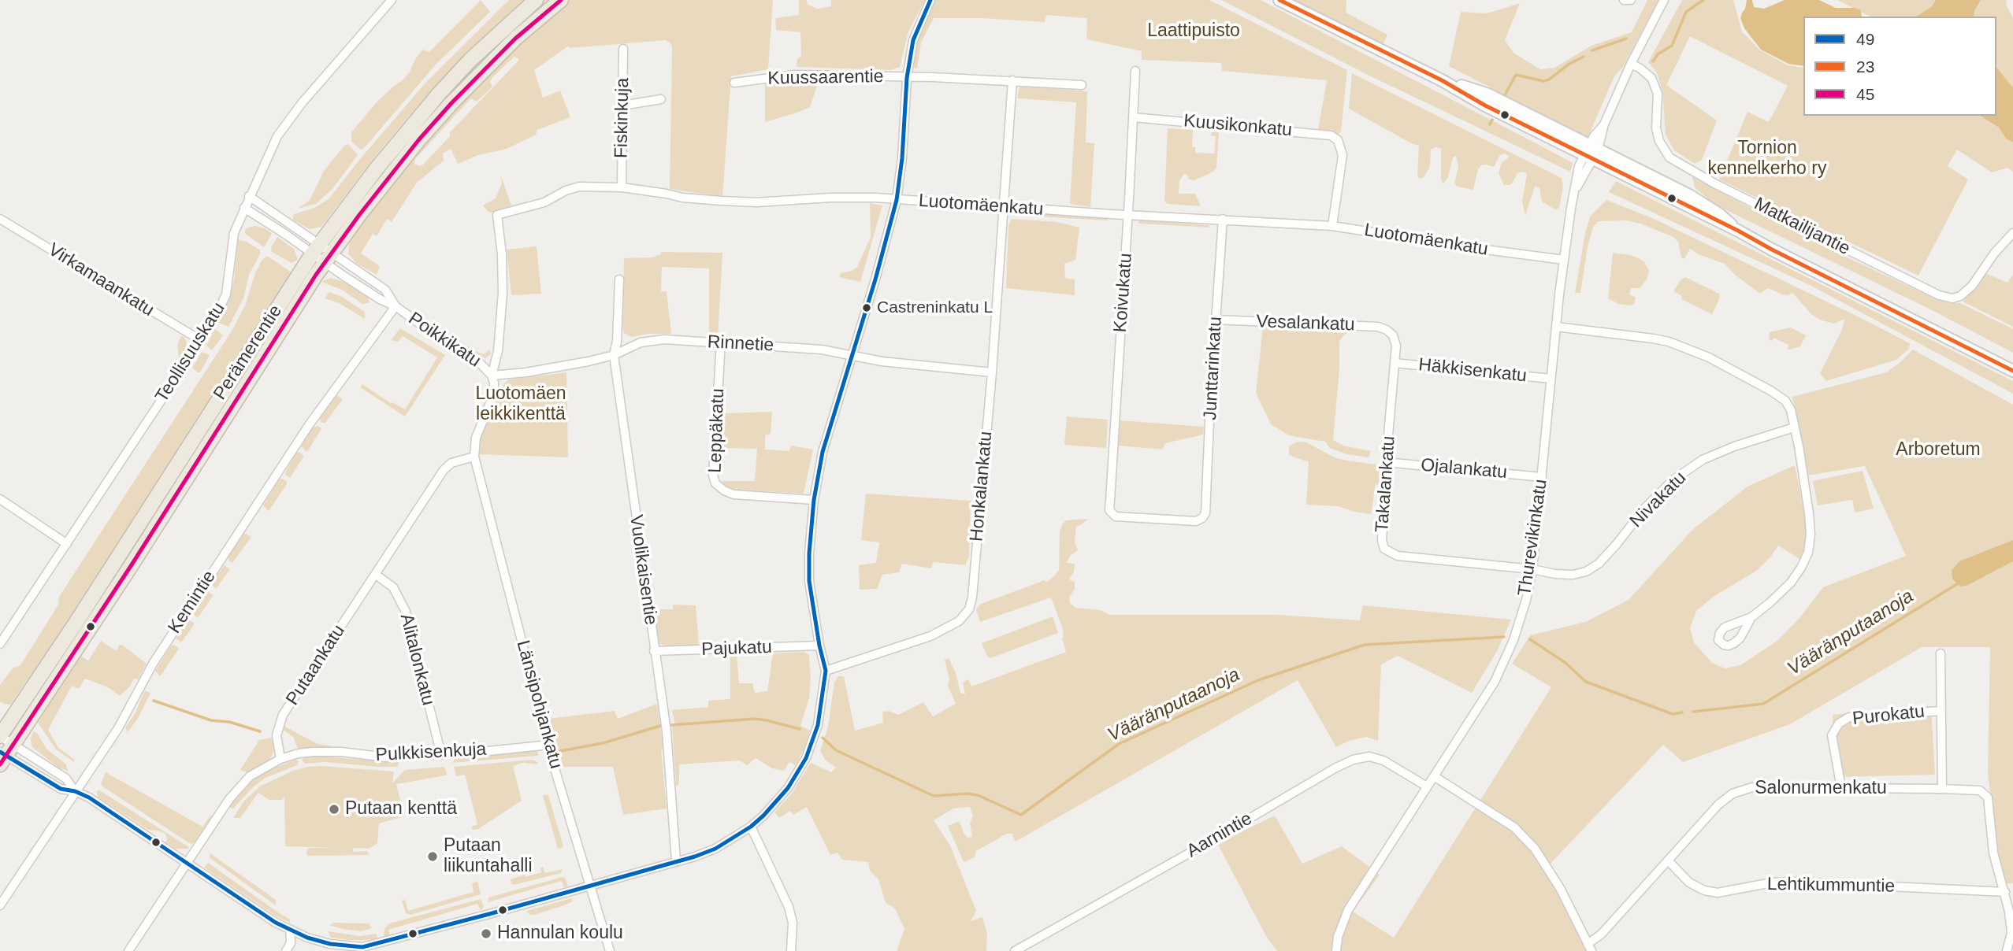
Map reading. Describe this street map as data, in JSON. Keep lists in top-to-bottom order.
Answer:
{
  "streets": {
    "highway": ["Perämerentie"],
    "street": [
      "Kuussaarentie",
      "Fiskinkuja",
      "Kuusikonkatu",
      "Luotomäenkatu",
      "Matkailijantie",
      "Virkamaankatu",
      "Koivukatu",
      "Vesalankatu",
      "Poikkikatu",
      "Rinnetie",
      "Teollisuuskatu",
      "Junttarinkatu",
      "Häkkisenkatu",
      "Leppäkatu",
      "Ojalankatu",
      "Takalankatu",
      "Honkalankatu",
      "Nivakatu",
      "Thurevikinkatu",
      "Vuolikaisentie",
      "Kemintie",
      "Pajukatu",
      "Alitalonkatu",
      "Putaankatu",
      "Länsipohjankatu",
      "Purokatu",
      "Pulkkisenkuja",
      "Salonurmenkatu",
      "Aarnintie",
      "Lehtikummuntie"
    ]
  },
  "crossings": [
    ["Kuussaarentie", "Honkalankatu"],
    ["Fiskinkuja", "Luotomäenkatu"],
    ["Kuusikonkatu", "Luotomäenkatu"],
    ["Kuusikonkatu", "Koivukatu"],
    ["Luotomäenkatu", "Koivukatu"],
    ["Luotomäenkatu", "Poikkikatu"],
    ["Luotomäenkatu", "Rinnetie"],
    ["Luotomäenkatu", "Junttarinkatu"],
    ["Luotomäenkatu", "Honkalankatu"],
    ["Luotomäenkatu", "Thurevikinkatu"],
    ["Matkailijantie", "Thurevikinkatu"],
    ["Virkamaankatu", "Teollisuuskatu"],
    ["Koivukatu", "Junttarinkatu"],
    ["Vesalankatu", "Junttarinkatu"],
    ["Vesalankatu", "Takalankatu"],
    ["Poikkikatu", "Rinnetie"],
    ["Poikkikatu", "Teollisuuskatu"],
    ["Poikkikatu", "Perämerentie"],
    ["Poikkikatu", "Kemintie"],
    ["Rinnetie", "Leppäkatu"],
    ["Rinnetie", "Honkalankatu"],
    ["Rinnetie", "Vuolikaisentie"],
    ["Häkkisenkatu", "Takalankatu"],
    ["Häkkisenkatu", "Thurevikinkatu"],
    ["Ojalankatu", "Takalankatu"],
    ["Ojalankatu", "Thurevikinkatu"],
    ["Takalankatu", "Nivakatu"],
    ["Takalankatu", "Thurevikinkatu"],
    ["Nivakatu", "Thurevikinkatu"],
    ["Thurevikinkatu", "Aarnintie"],
    ["Vuolikaisentie", "Pajukatu"],
    ["Alitalonkatu", "Putaankatu"],
    ["Alitalonkatu", "Pulkkisenkuja"],
    ["Putaankatu", "Länsipohjankatu"],
    ["Putaankatu", "Pulkkisenkuja"],
    ["Länsipohjankatu", "Pulkkisenkuja"],
    ["Purokatu", "Salonurmenkatu"],
    ["Salonurmenkatu", "Lehtikummuntie"]
  ],
  "water": ["Vääränputaanoja"],
  "parks": [
    "Laattipuisto",
    "Tornion kennelkerho ry",
    "Luotomäen leikkikenttä",
    "Arboretum"
  ],
  "places": [
    "Castreninkatu L",
    "Putaan kenttä",
    "Putaan liikuntahalli",
    "Hannulan koulu"
  ],
  "lines": ["transit line 49", "transit line 23", "transit line 45"],
  "legend": ["49", "23", "45"]
}
